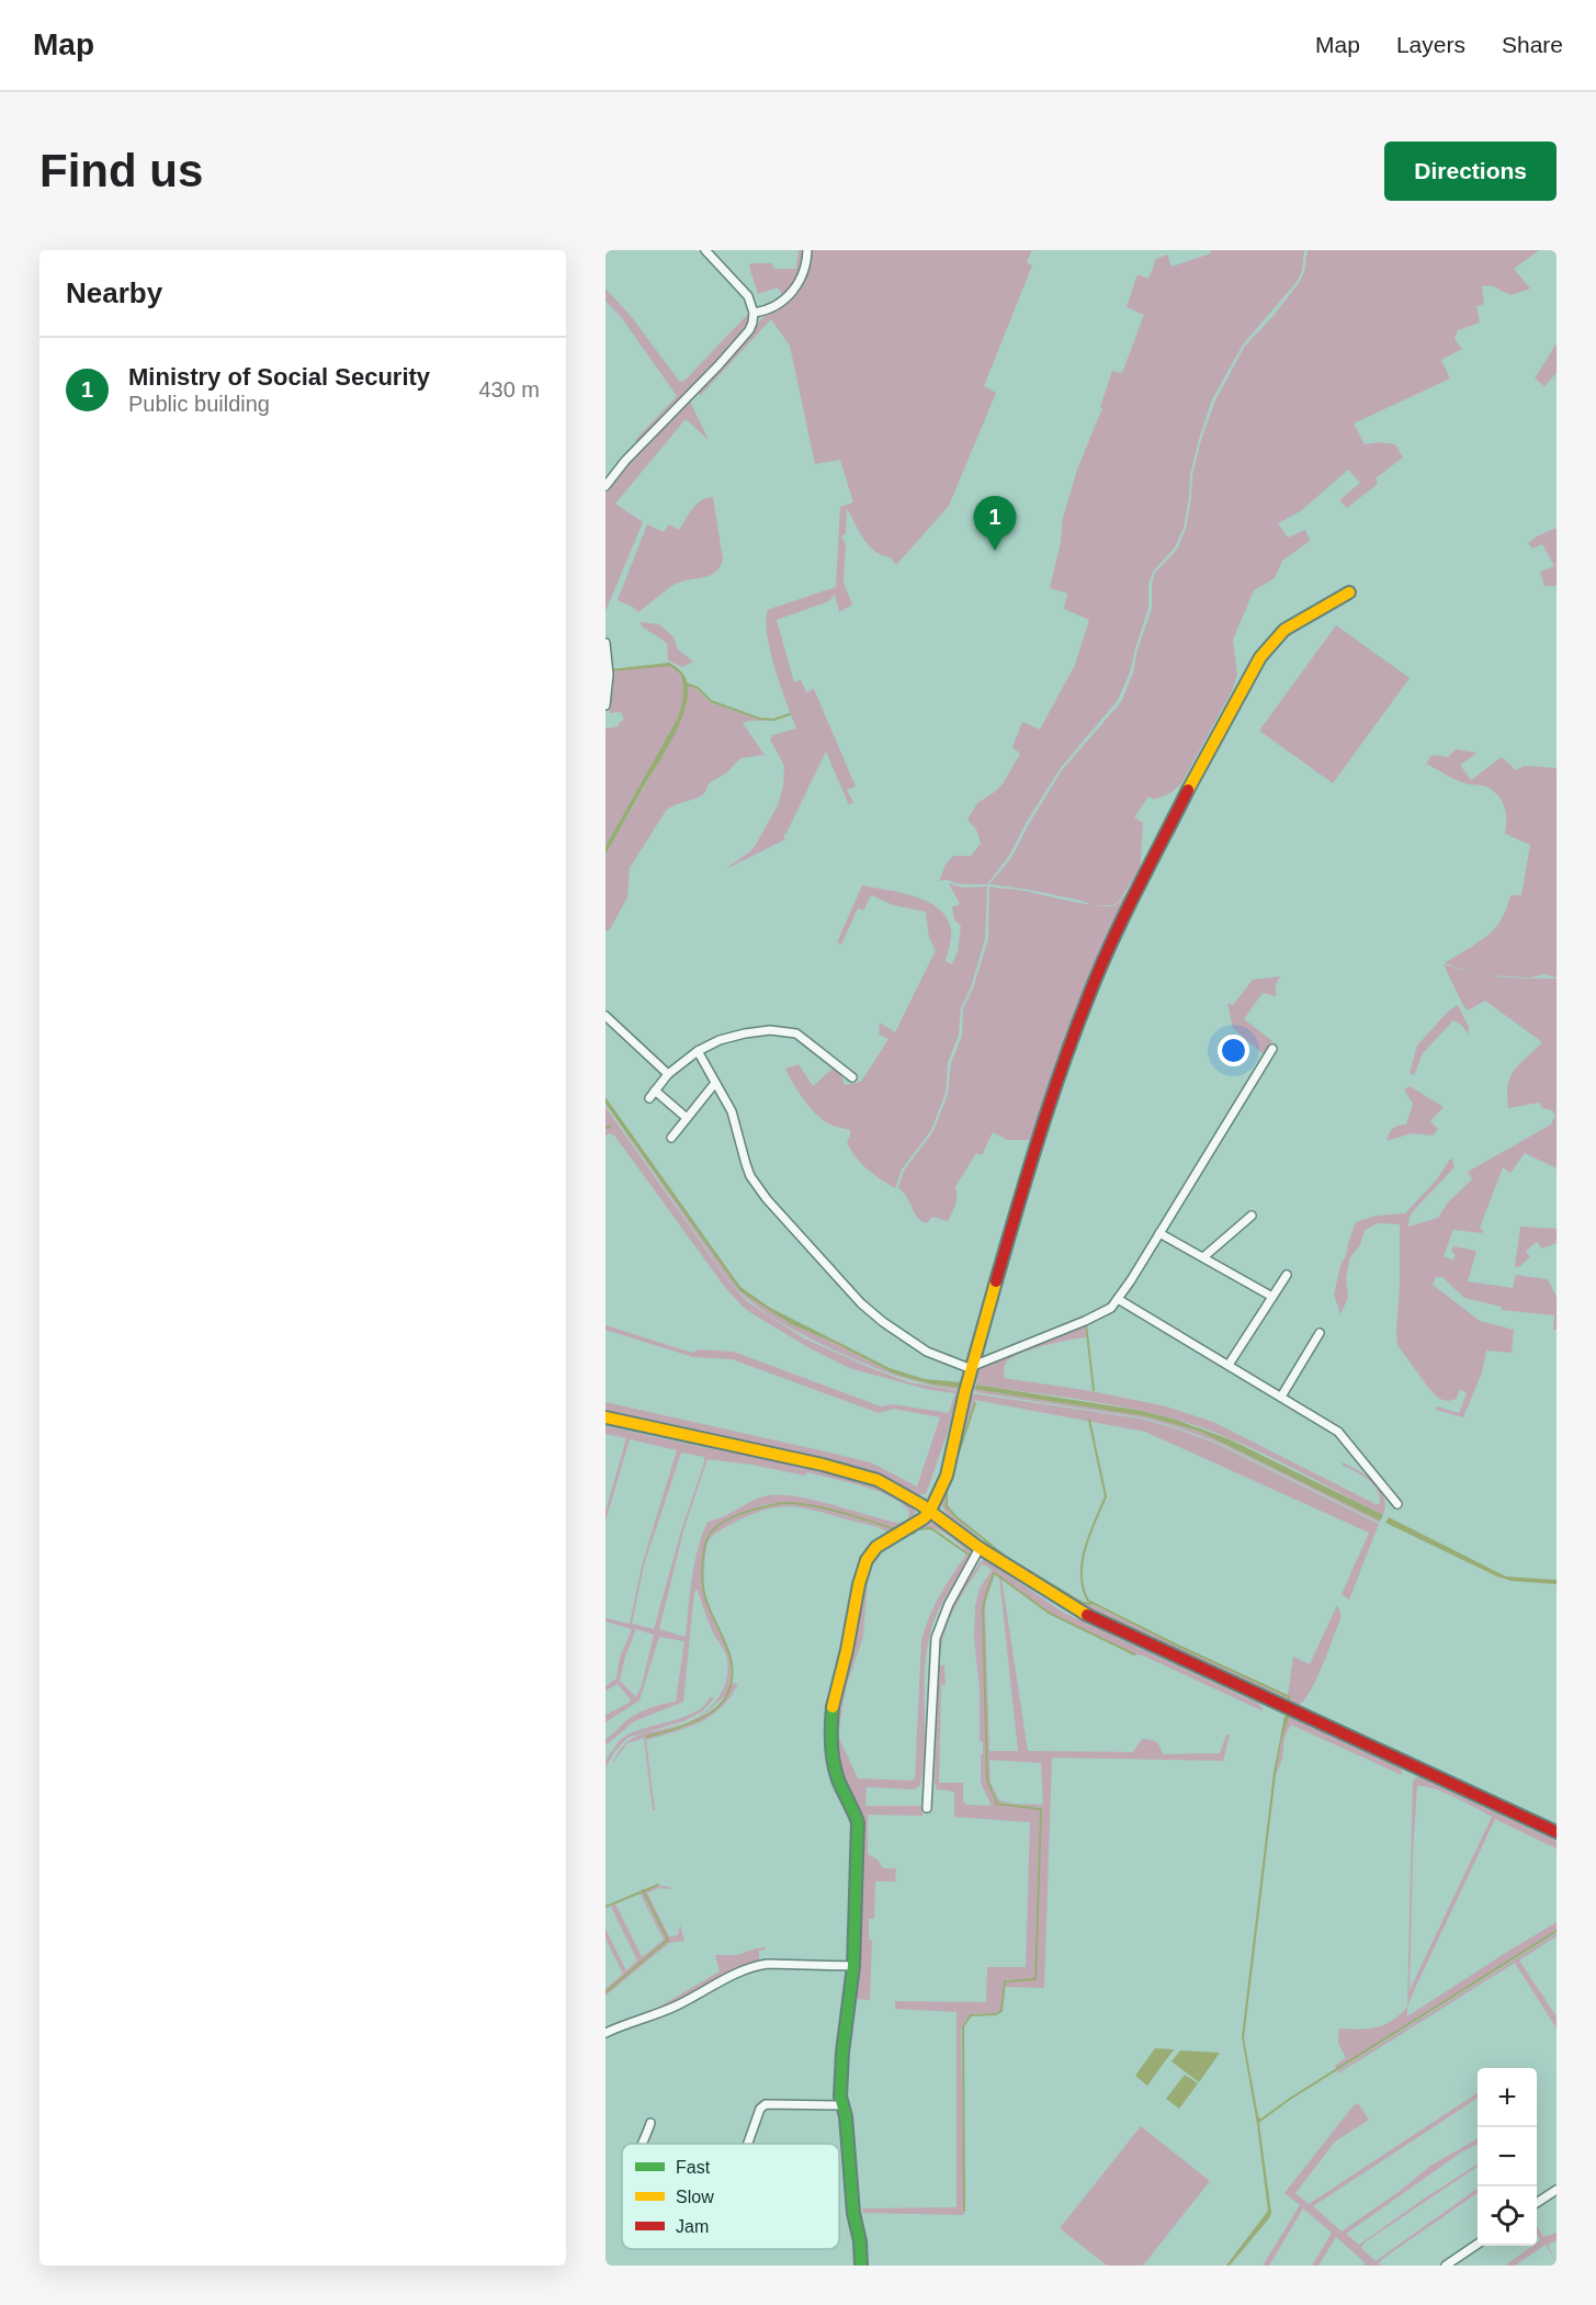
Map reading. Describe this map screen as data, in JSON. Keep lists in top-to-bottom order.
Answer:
{
  "legend": ["Fast", "Slow", "Jam"],
  "page": {
    "header": "Map",
    "nav": ["Map", "Layers", "Share"],
    "buttons": "Directions",
    "title": "Find us",
    "heading": "Nearby",
    "list": [
      {
        "mark": "1",
        "name": "Ministry of Social Security",
        "note": "Public building",
        "value": "430 m"
      }
    ],
    "pins": "1",
    "map_buttons": ["+", "−"]
  }
}
